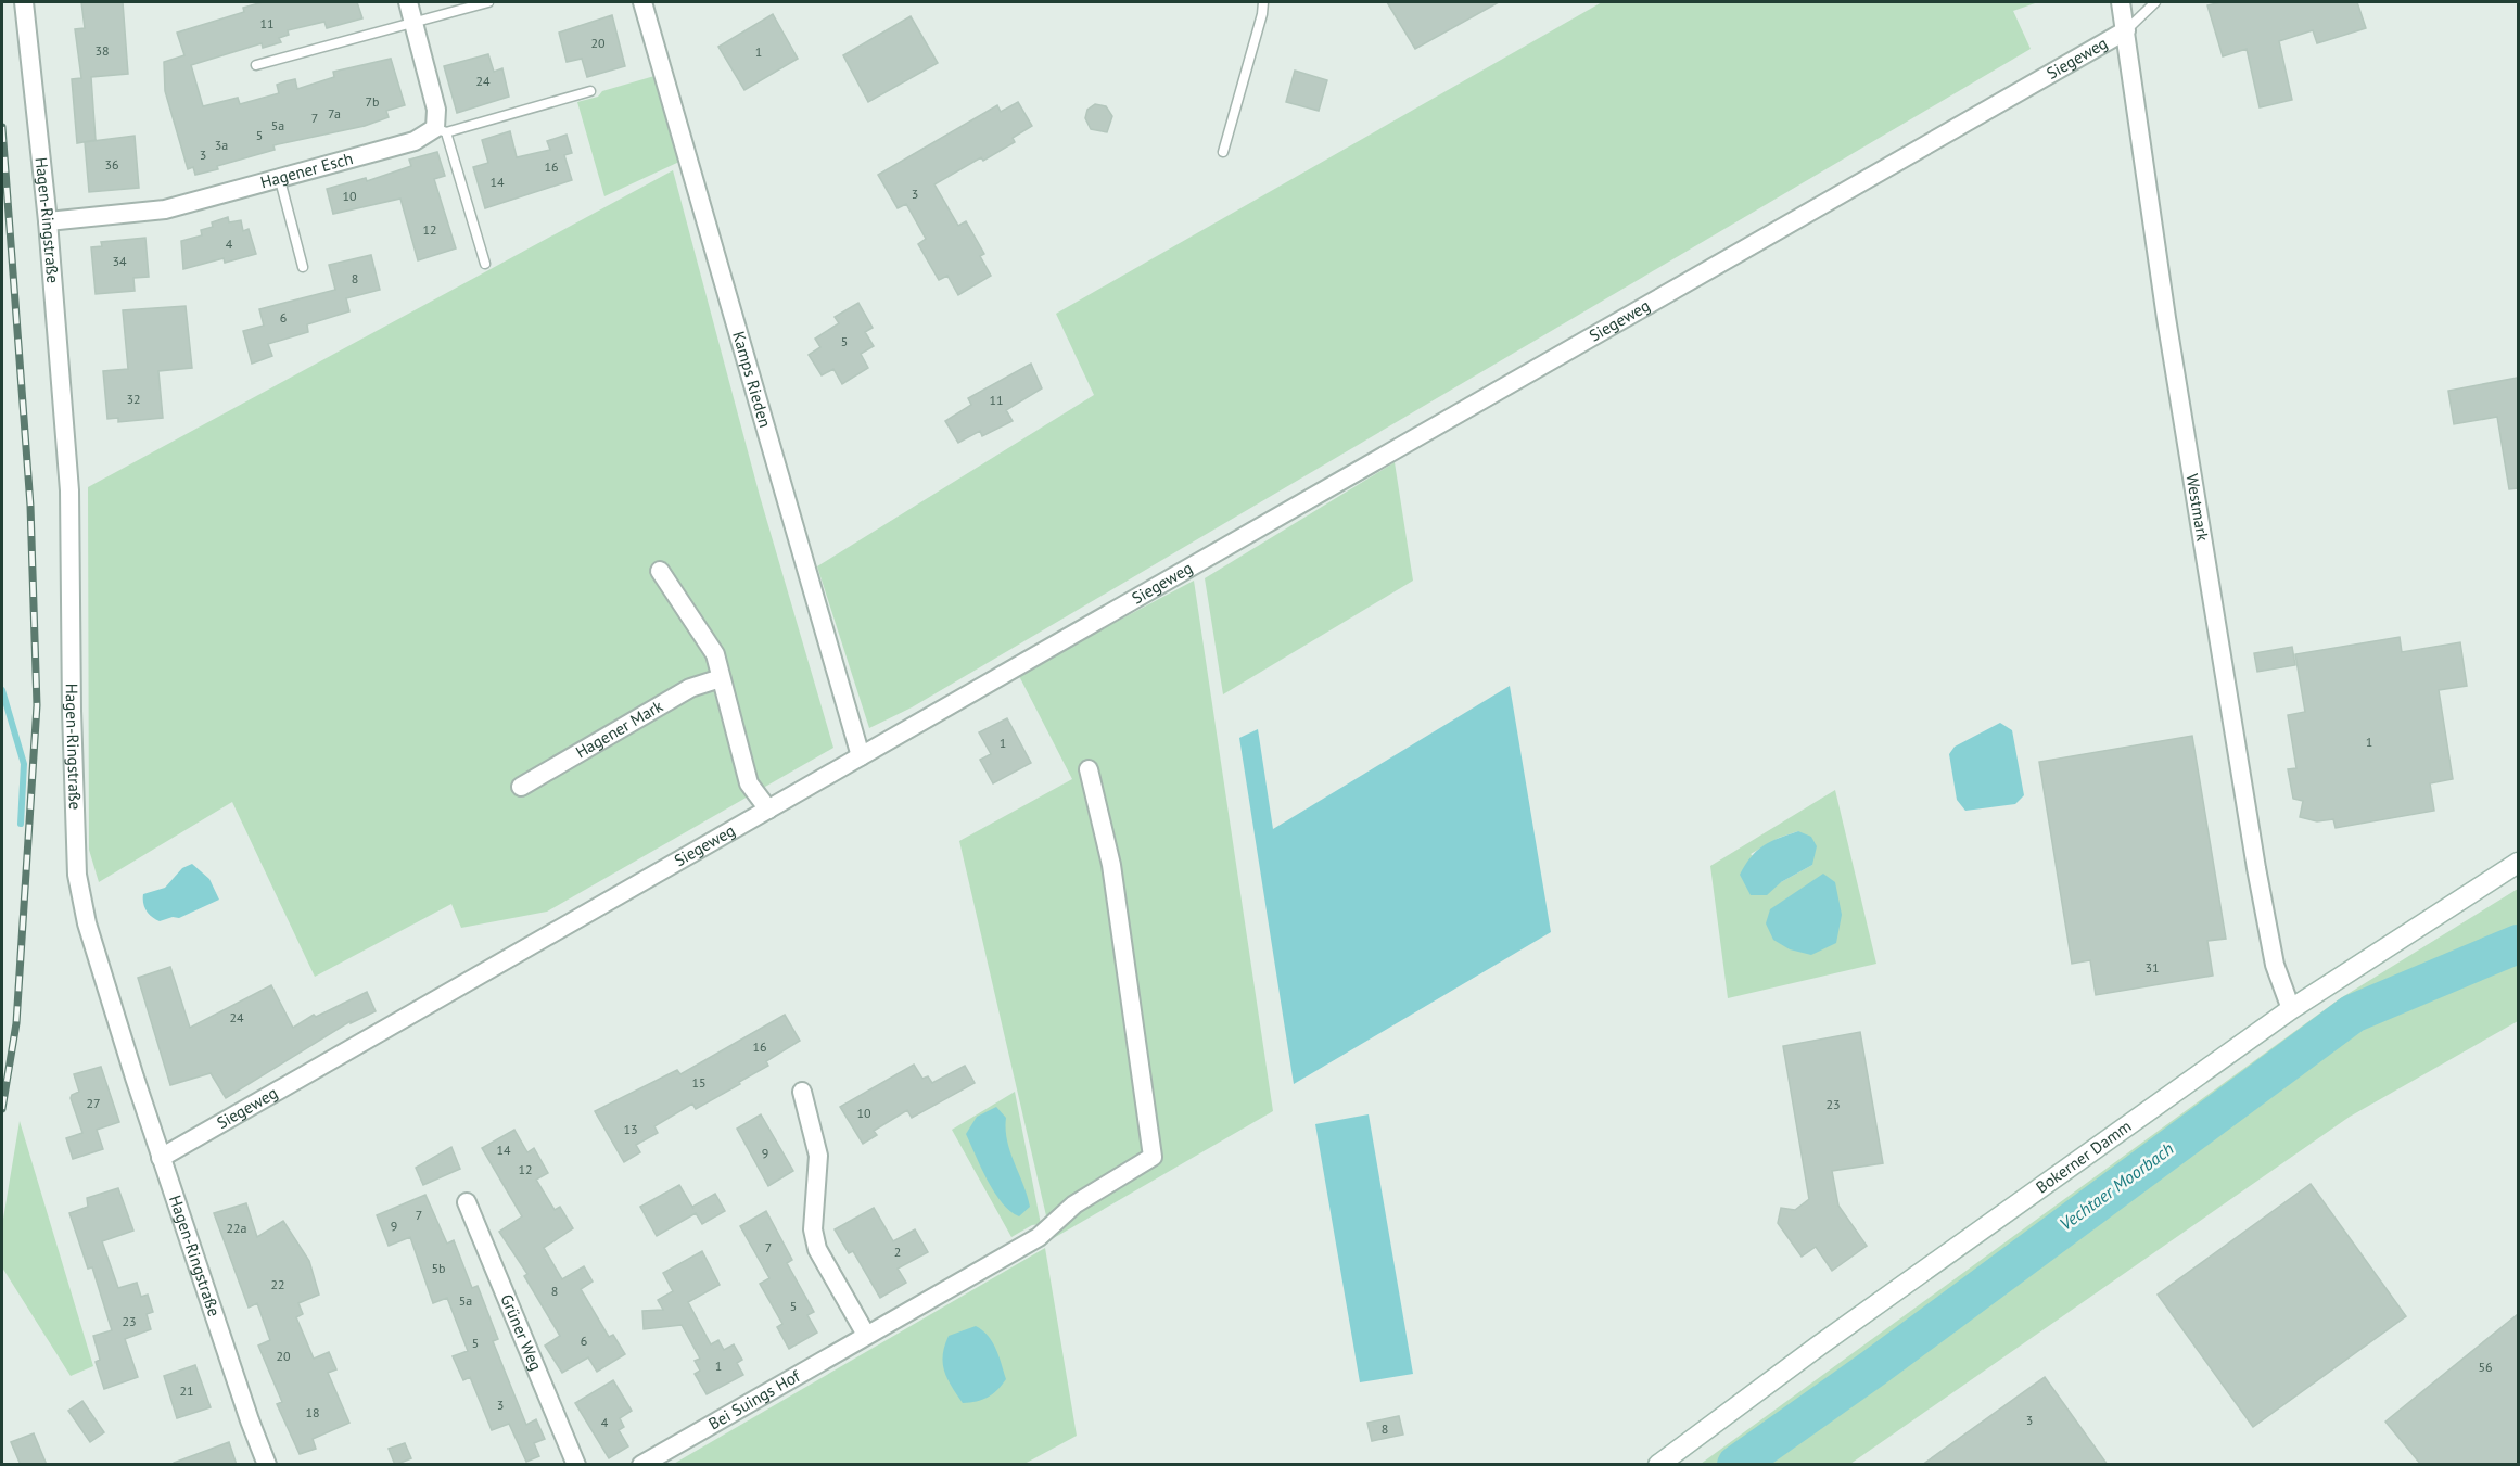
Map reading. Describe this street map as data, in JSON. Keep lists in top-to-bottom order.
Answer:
{
  "streets": {
    "main road": ["Bokerner Damm"],
    "street": [
      "Siegeweg",
      "Hagener Esch",
      "Hagen-Ringstraße",
      "Kamps Rieden",
      "Westmark",
      "Hagener Mark",
      "Grüner Weg",
      "Bei Suings Hof"
    ]
  },
  "crossings": [
    ["Siegeweg", "Hagen-Ringstraße"],
    ["Siegeweg", "Kamps Rieden"],
    ["Siegeweg", "Westmark"],
    ["Hagener Esch", "Hagen-Ringstraße"],
    ["Westmark", "Bokerner Damm"]
  ],
  "water": ["Vechtaer Moorbach"],
  "house_numbers": [
    "11",
    "20",
    "38",
    "1",
    "24",
    "7b",
    "7a",
    "7",
    "5a",
    "5",
    "3a",
    "3",
    "36",
    "16",
    "14",
    "3",
    "10",
    "12",
    "4",
    "34",
    "8",
    "6",
    "5",
    "32",
    "11",
    "1",
    "1",
    "31",
    "24",
    "16",
    "15",
    "27",
    "23",
    "10",
    "13",
    "14",
    "9",
    "12",
    "7",
    "9",
    "22a",
    "7",
    "2",
    "5b",
    "22",
    "8",
    "5a",
    "5",
    "23",
    "6",
    "5",
    "20",
    "1",
    "56",
    "21",
    "3",
    "18",
    "3",
    "4",
    "8"
  ]
}
